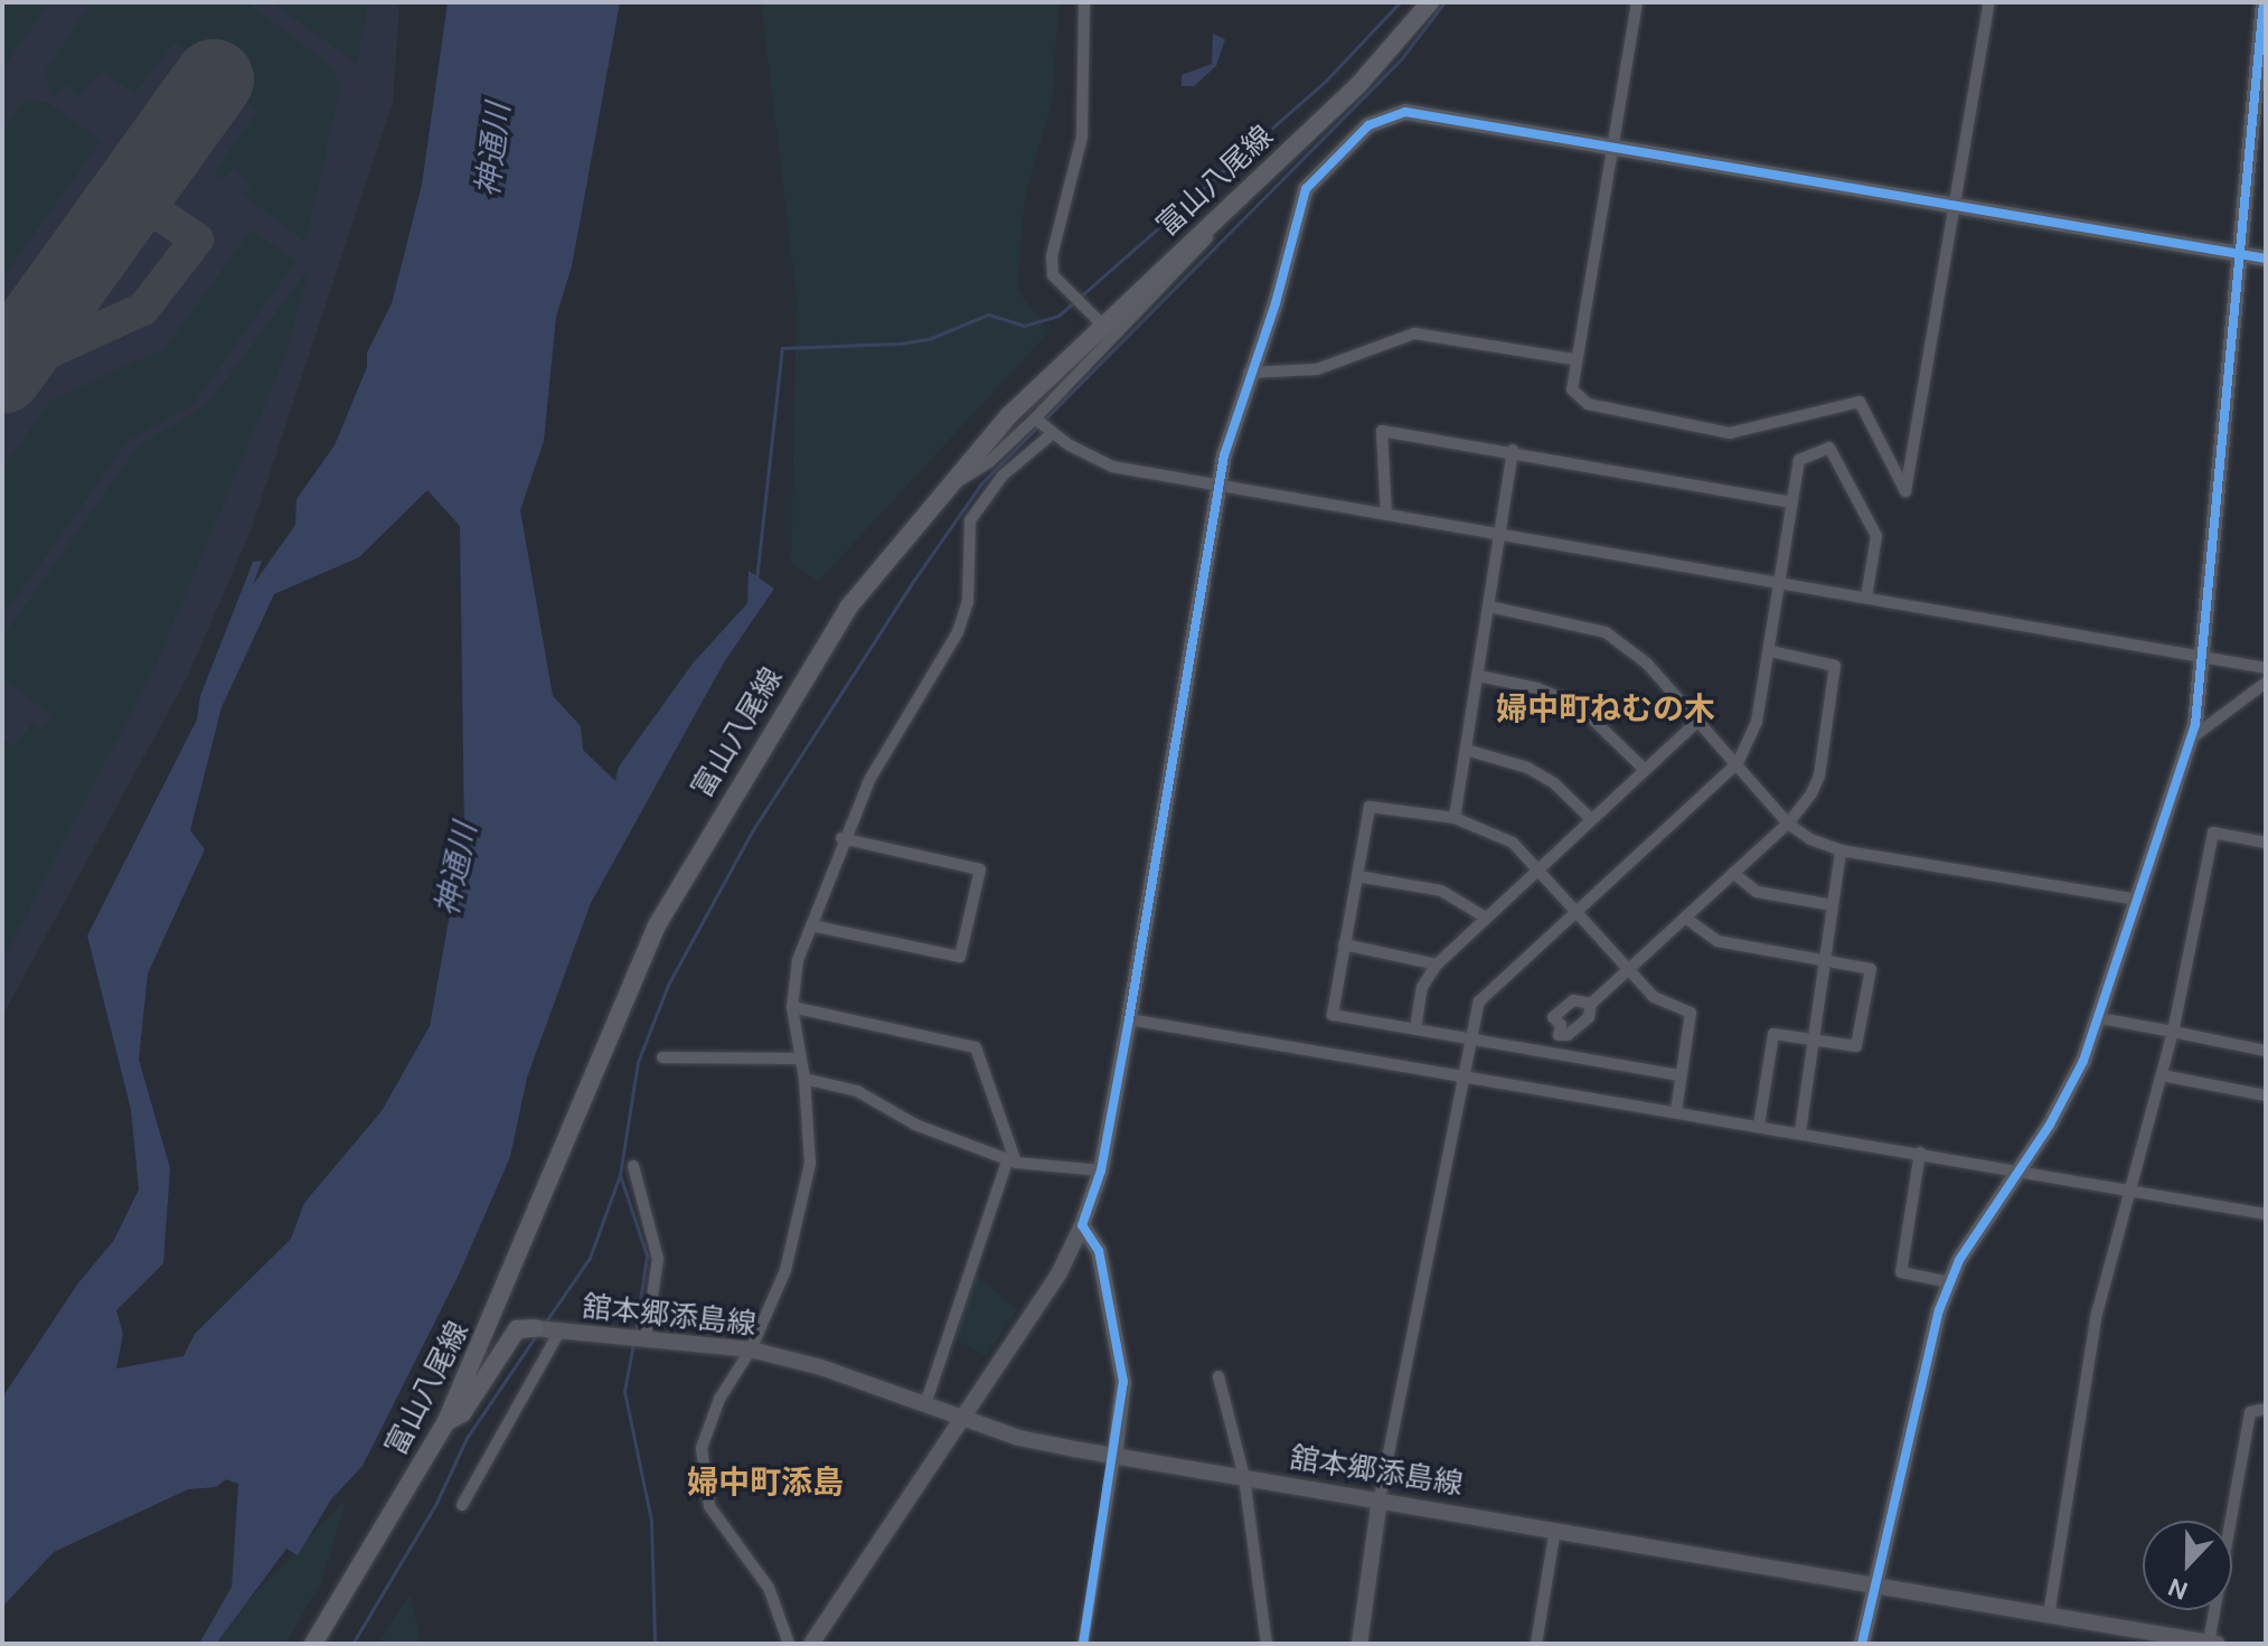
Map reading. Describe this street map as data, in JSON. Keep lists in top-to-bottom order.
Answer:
{
  "streets": {
    "main road": ["富山八尾線"],
    "street": ["舘本郷添島線"]
  },
  "districts": ["婦中町ねむの木", "婦中町添島"],
  "water": ["神通川"],
  "north": "bottom"
}
